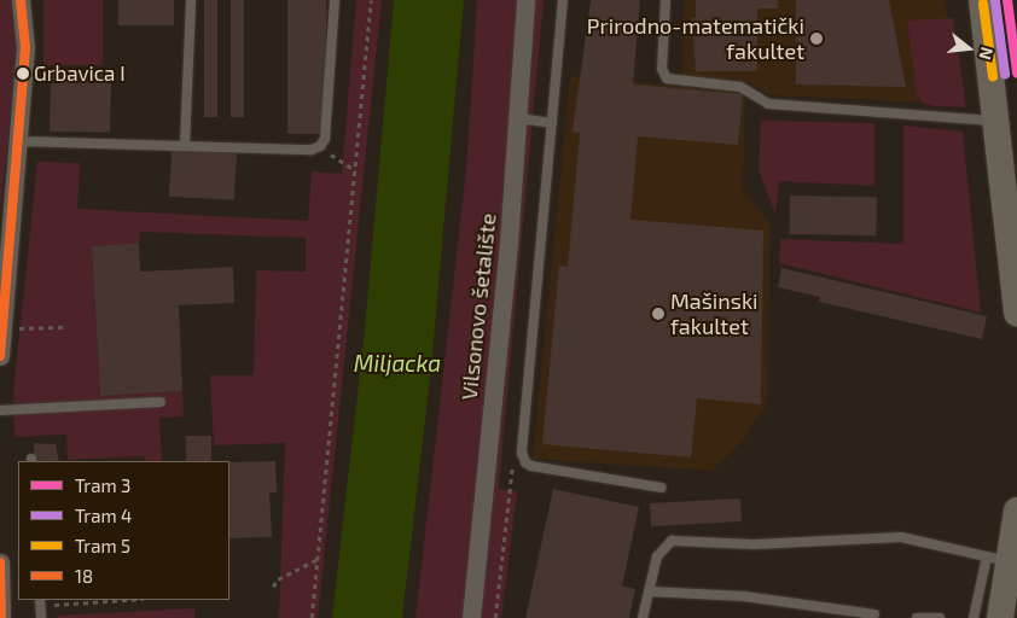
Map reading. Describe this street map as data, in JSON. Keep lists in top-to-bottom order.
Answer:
{
  "streets": {
    "street": ["Vilsonovo šetalište"]
  },
  "water": ["Miljacka"],
  "places": ["Prirodno-matematički fakultet", "Grbavica I", "Mašinski fakultet"],
  "lines": [
    "tram line 3",
    "transit line 18",
    "tram line 4",
    "tram line 5"
  ],
  "legend": [
    "Tram 3",
    "Tram 4",
    "Tram 5",
    "18"
  ],
  "north": "right"
}
